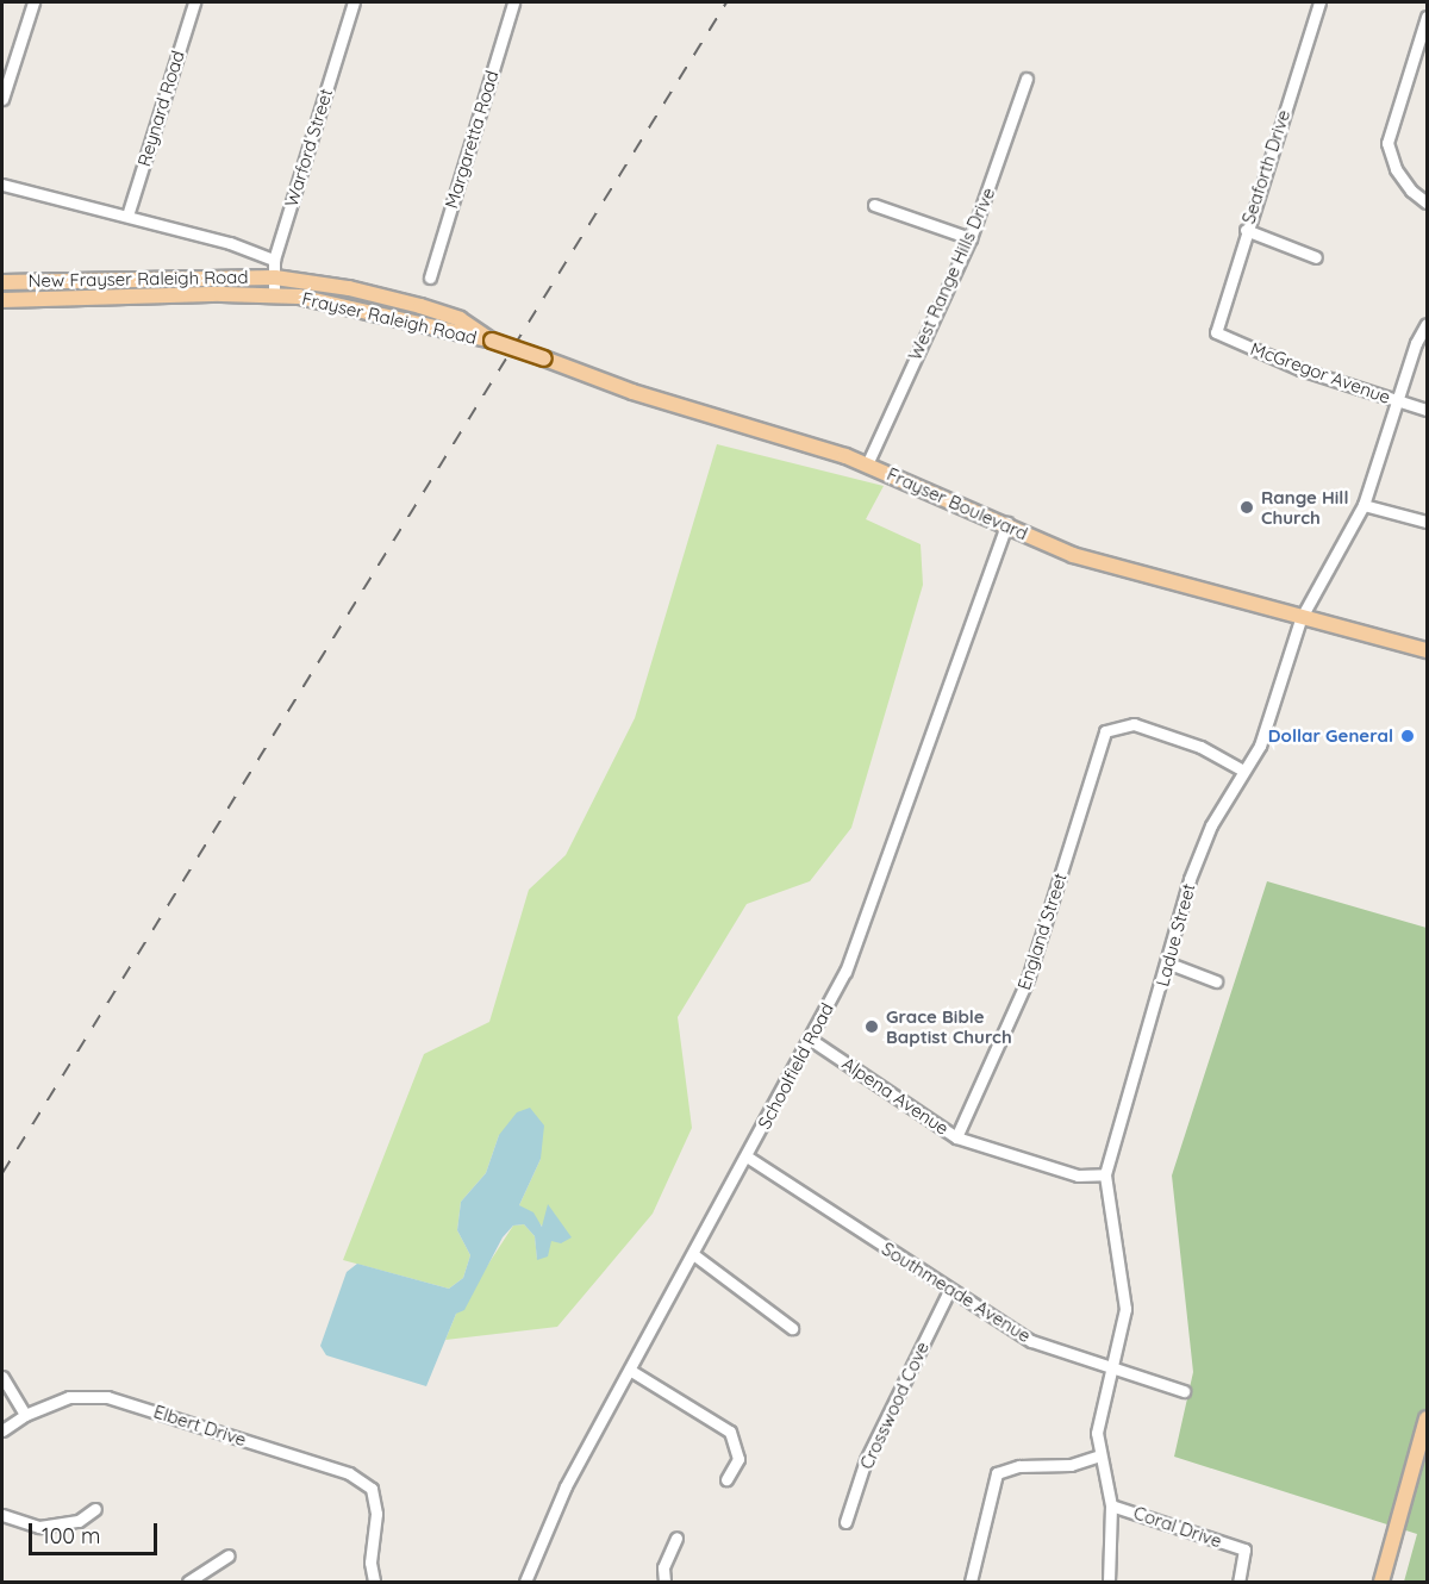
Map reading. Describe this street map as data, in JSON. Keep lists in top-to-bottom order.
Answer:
{
  "streets": {
    "main road": ["New Frayser Raleigh Road", "Frayser Raleigh Road", "Frayser Boulevard"],
    "street": [
      "Reynard Road",
      "Margaretta Road",
      "Warford Street",
      "Seaforth Drive",
      "West Range Hills Drive",
      "McGregor Avenue",
      "England Street",
      "Ladue Street",
      "Schoolfield Road",
      "Alpena Avenue",
      "Southmeade Avenue",
      "Crosswood Cove",
      "Elbert Drive",
      "Coral Drive"
    ]
  },
  "crossings": [
    ["Warford Street", "New Frayser Raleigh Road"],
    ["Warford Street", "Frayser Raleigh Road"],
    ["Seaforth Drive", "McGregor Avenue"],
    ["West Range Hills Drive", "Frayser Boulevard"],
    ["New Frayser Raleigh Road", "Frayser Raleigh Road"],
    ["Frayser Raleigh Road", "Frayser Boulevard"],
    ["McGregor Avenue", "Ladue Street"],
    ["Frayser Boulevard", "Ladue Street"],
    ["Frayser Boulevard", "Schoolfield Road"],
    ["England Street", "Ladue Street"],
    ["England Street", "Alpena Avenue"],
    ["Ladue Street", "Alpena Avenue"],
    ["Ladue Street", "Southmeade Avenue"],
    ["Ladue Street", "Coral Drive"],
    ["Schoolfield Road", "Alpena Avenue"],
    ["Schoolfield Road", "Southmeade Avenue"],
    ["Southmeade Avenue", "Crosswood Cove"]
  ],
  "places": ["Range Hill Church", "Dollar General", "Grace Bible Baptist Church"],
  "scale_bar": "100 m"
}
